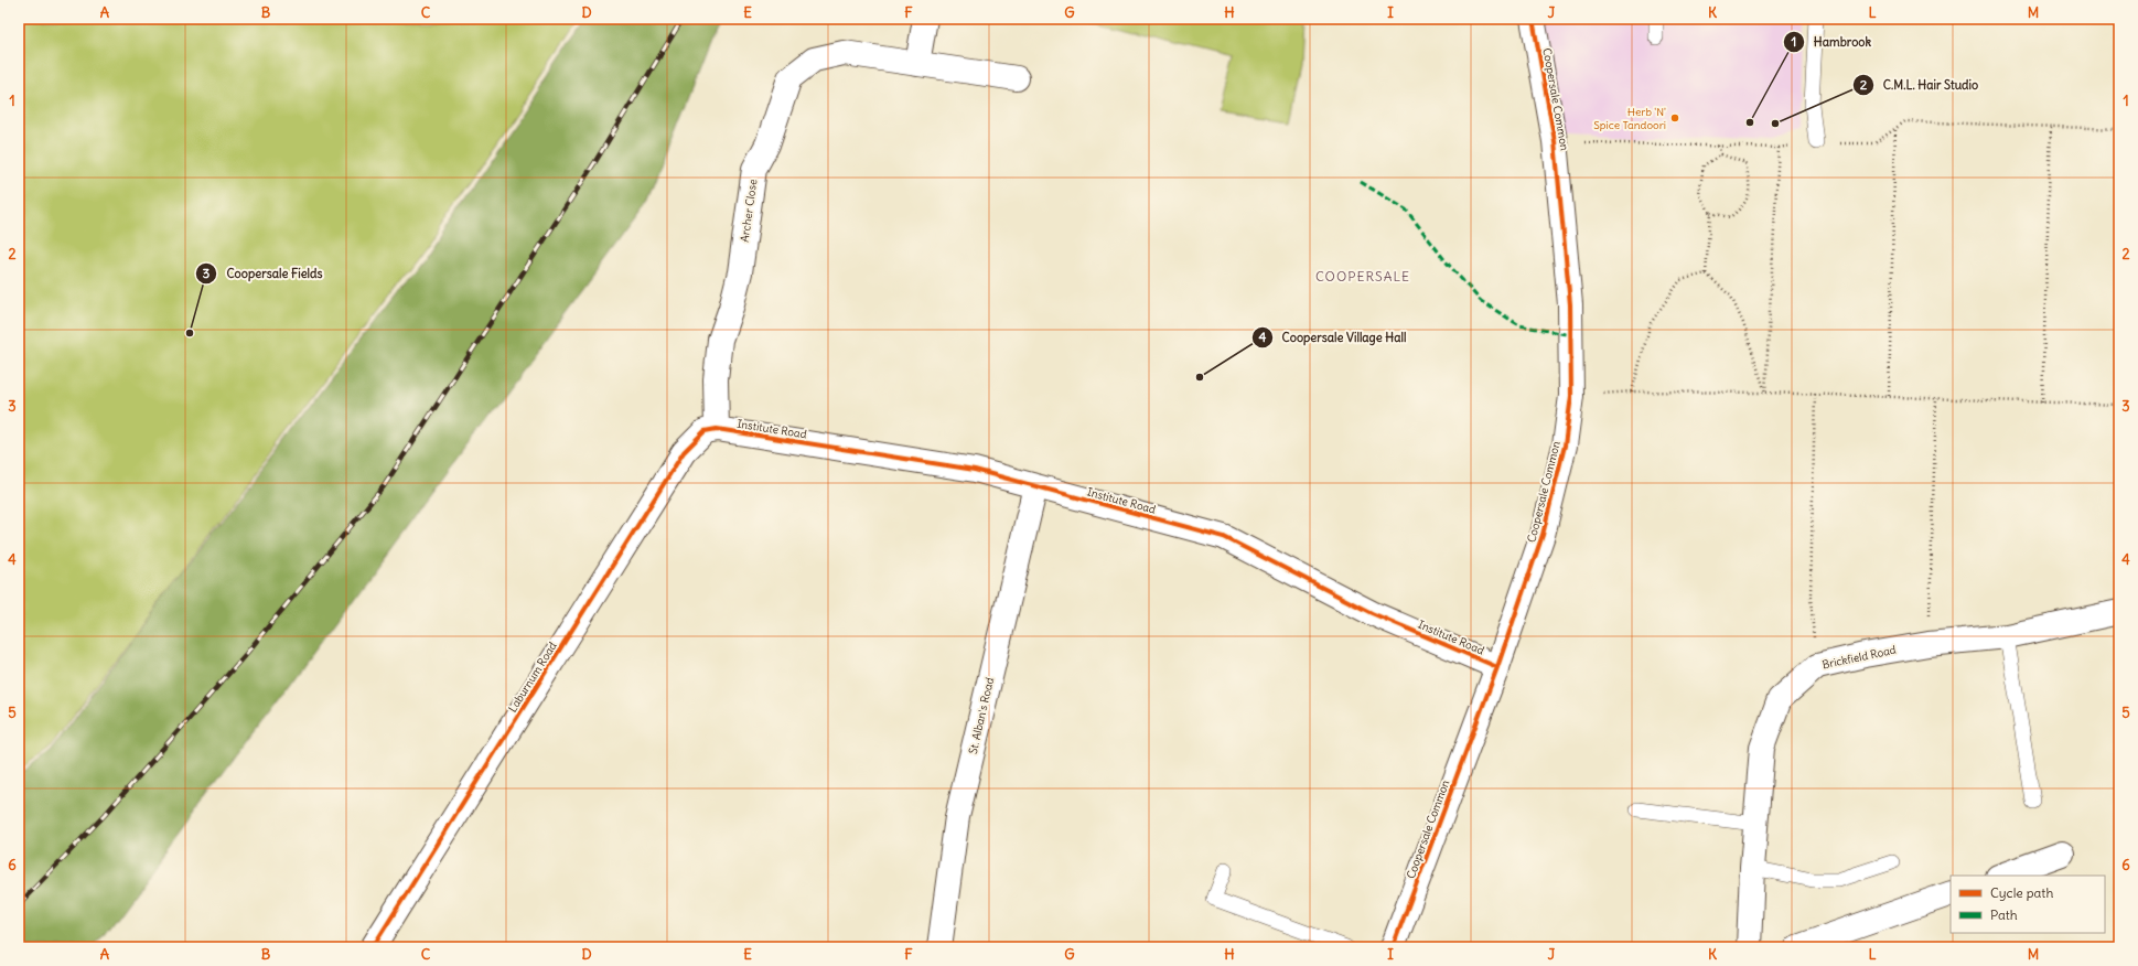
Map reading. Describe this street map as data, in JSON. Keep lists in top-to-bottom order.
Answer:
{
  "streets": {
    "street": [
      "Coopersale Common",
      "Archer Close",
      "Institute Road",
      "Brickfield Road",
      "Laburnum Road",
      "St. Alban's Road"
    ]
  },
  "crossings": [
    ["Coopersale Common", "Institute Road"],
    ["Archer Close", "Institute Road"],
    ["Archer Close", "Laburnum Road"],
    ["Institute Road", "Laburnum Road"],
    ["Institute Road", "St. Alban's Road"]
  ],
  "districts": ["COOPERSALE"],
  "places": [
    "Herb 'N' Spice Tandoori",
    "Hambrook",
    "C.M.L. Hair Studio",
    "Coopersale Fields",
    "Coopersale Village Hall"
  ],
  "legend": ["Cycle path", "Path"],
  "grid": {
    "columns": [
      "A",
      "B",
      "C",
      "D",
      "E",
      "F",
      "G",
      "H",
      "I",
      "J",
      "K",
      "L",
      "M"
    ],
    "rows": [
      "1",
      "2",
      "3",
      "4",
      "5",
      "6"
    ]
  }
}
